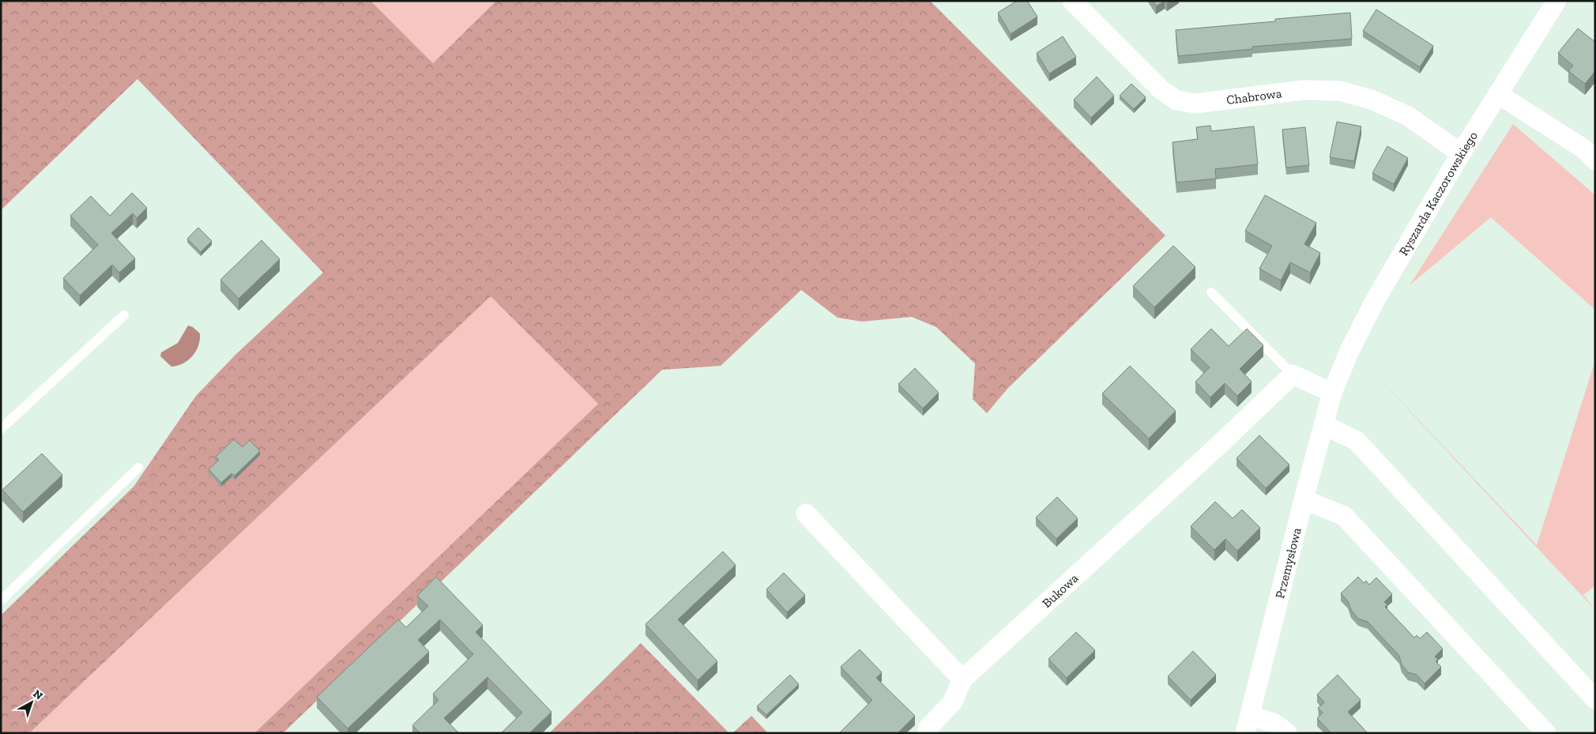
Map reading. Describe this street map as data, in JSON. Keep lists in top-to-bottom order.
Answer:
{
  "streets": {
    "street": [
      "Chabrowa",
      "Ryszarda Kaczorowskiego",
      "Przemysłowa",
      "Bukowa"
    ]
  },
  "crossings": [
    ["Chabrowa", "Ryszarda Kaczorowskiego"],
    ["Ryszarda Kaczorowskiego", "Przemysłowa"]
  ],
  "north": "top right"
}
